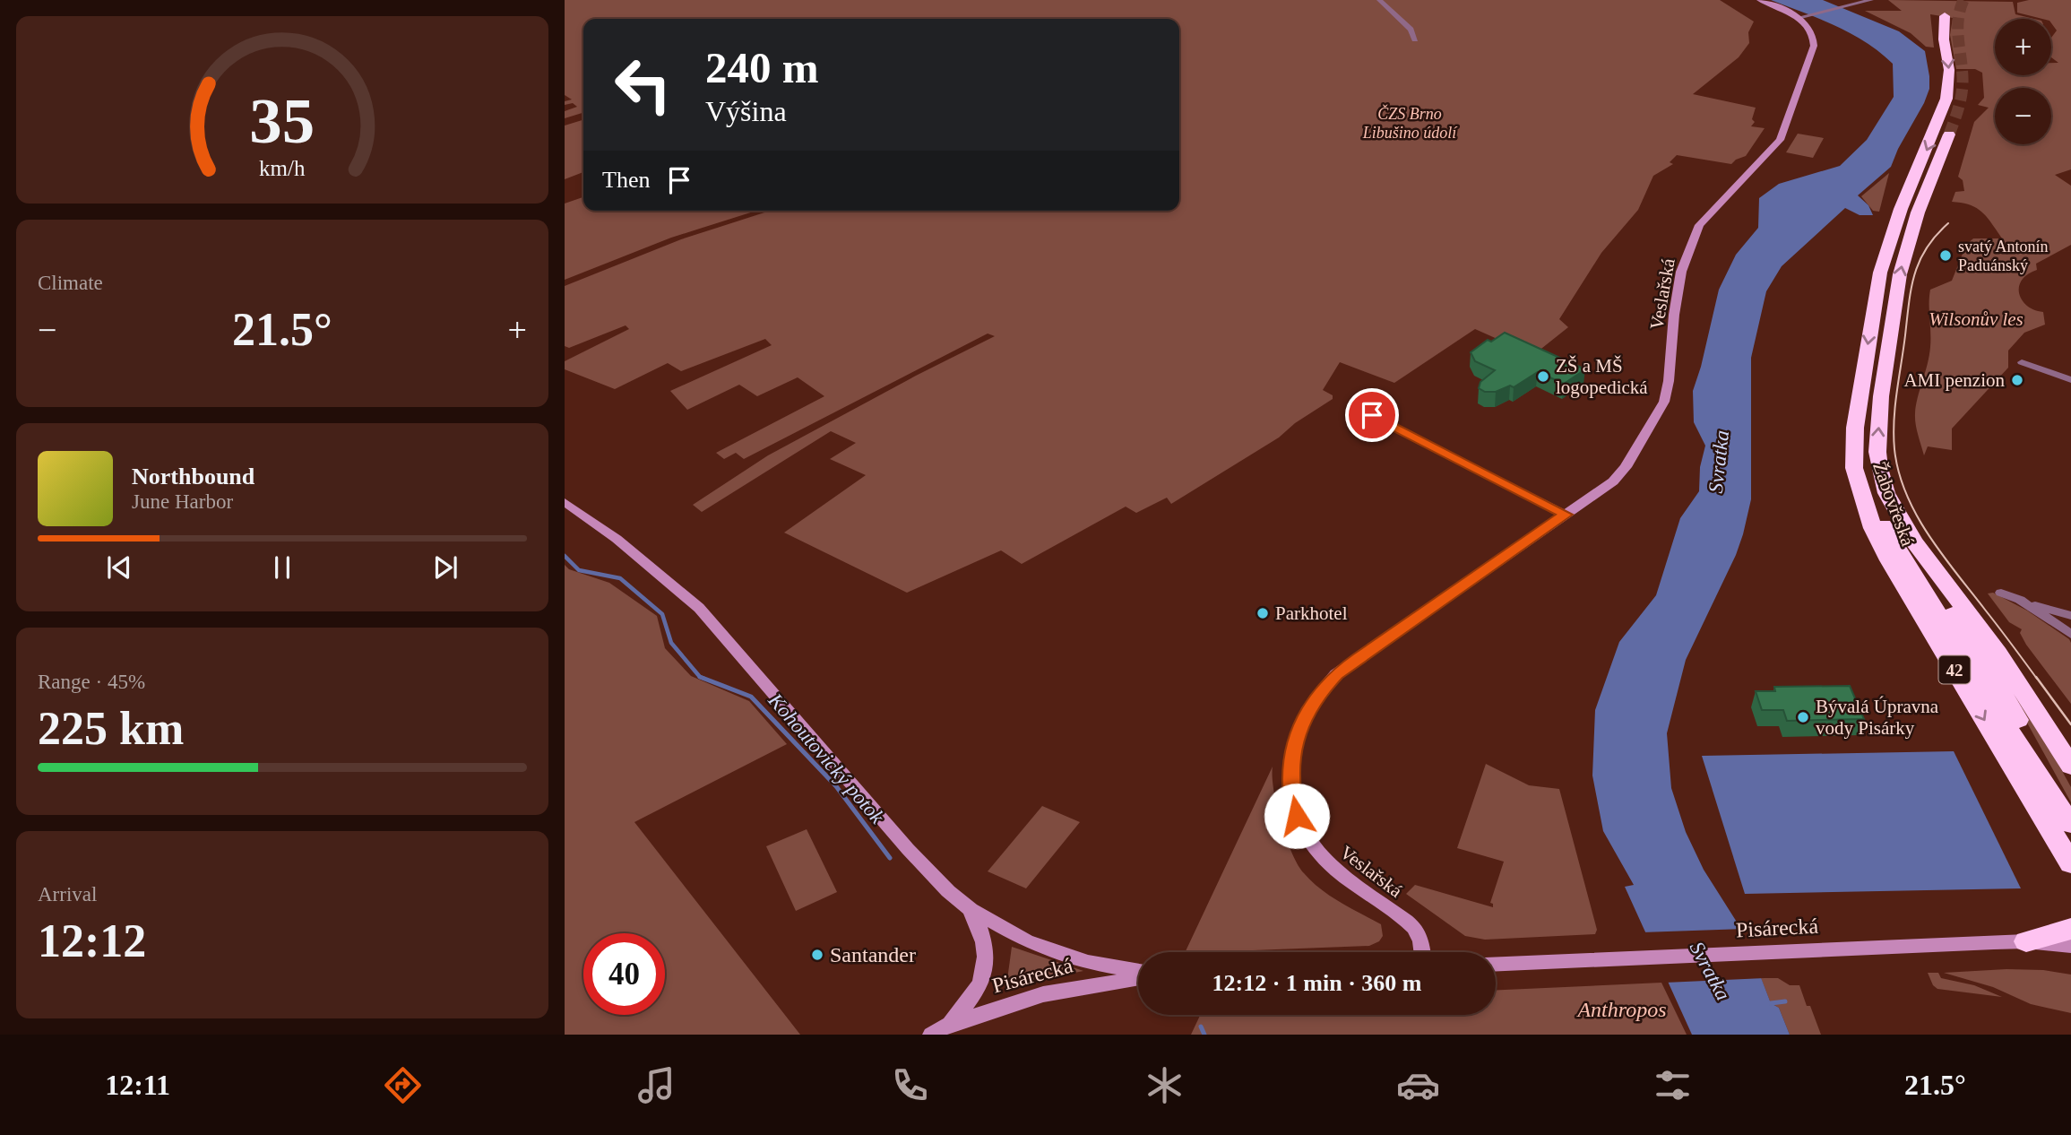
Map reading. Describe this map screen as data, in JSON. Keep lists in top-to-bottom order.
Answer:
{
  "streets": {
    "highway": ["Žabovřeská", "42"],
    "street": ["Veslařská", "Pisárecká"]
  },
  "crossings": [
    ["Žabovřeská", "42"]
  ],
  "water": ["Svratka", "Kohoutovický potok"],
  "parks": ["ČZS Brno Libušino údolí", "Wilsonův les", "Anthropos"],
  "places": [
    "svatý Antonín Paduánský",
    "ZŠ a MŠ logopedická",
    "AMI penzion",
    "Parkhotel",
    "Bývalá Úpravna vody Pisárky",
    "Santander"
  ],
  "page": {
    "map_buttons": ["+", "−"],
    "turn": ["240 m", "Výšina"],
    "then": "Then",
    "tile": [
      "Climate",
      ["Range · 45%", "225 km"],
      ["Arrival", "12:12"]
    ],
    "heat": ["−", "21.5°", "+"],
    "song": ["Northbound", "June Harbor"],
    "limit": "40",
    "trip": "12:12 · 1 min · 360 m",
    "tabs": ["12:11", "21.5°"],
    "gauge": ["35", "km/h"]
  }
}
